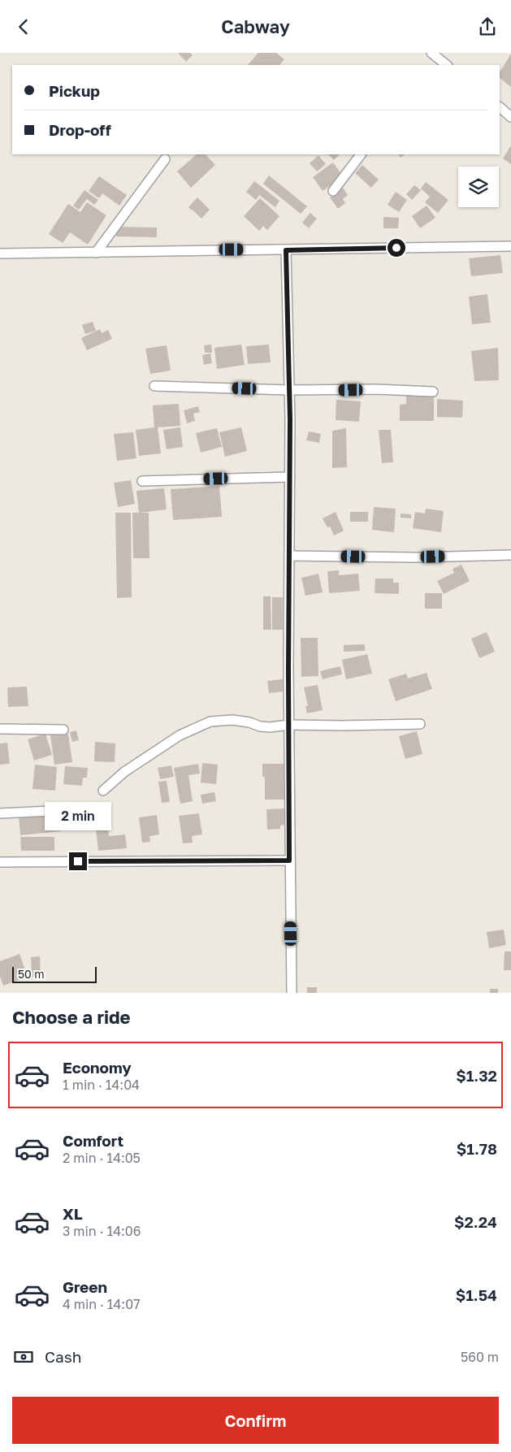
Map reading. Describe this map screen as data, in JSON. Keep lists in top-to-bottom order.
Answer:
{
  "scale_bar": "50 m",
  "page": {
    "header": "Cabway",
    "banner": ["Pickup", "Drop-off"],
    "bubble": "2 min",
    "scale": "50 m",
    "heading": "Choose a ride",
    "list": [
      {
        "name": "Economy",
        "note": "1 min · 14:04",
        "value": "$1.32"
      },
      {
        "name": "Comfort",
        "note": "2 min · 14:05",
        "value": "$1.78"
      },
      {
        "name": "XL",
        "note": "3 min · 14:06",
        "value": "$2.24"
      },
      {
        "name": "Green",
        "note": "4 min · 14:07",
        "value": "$1.54"
      }
    ],
    "pay": ["Cash", "560 m"],
    "buttons": "Confirm"
  }
}
